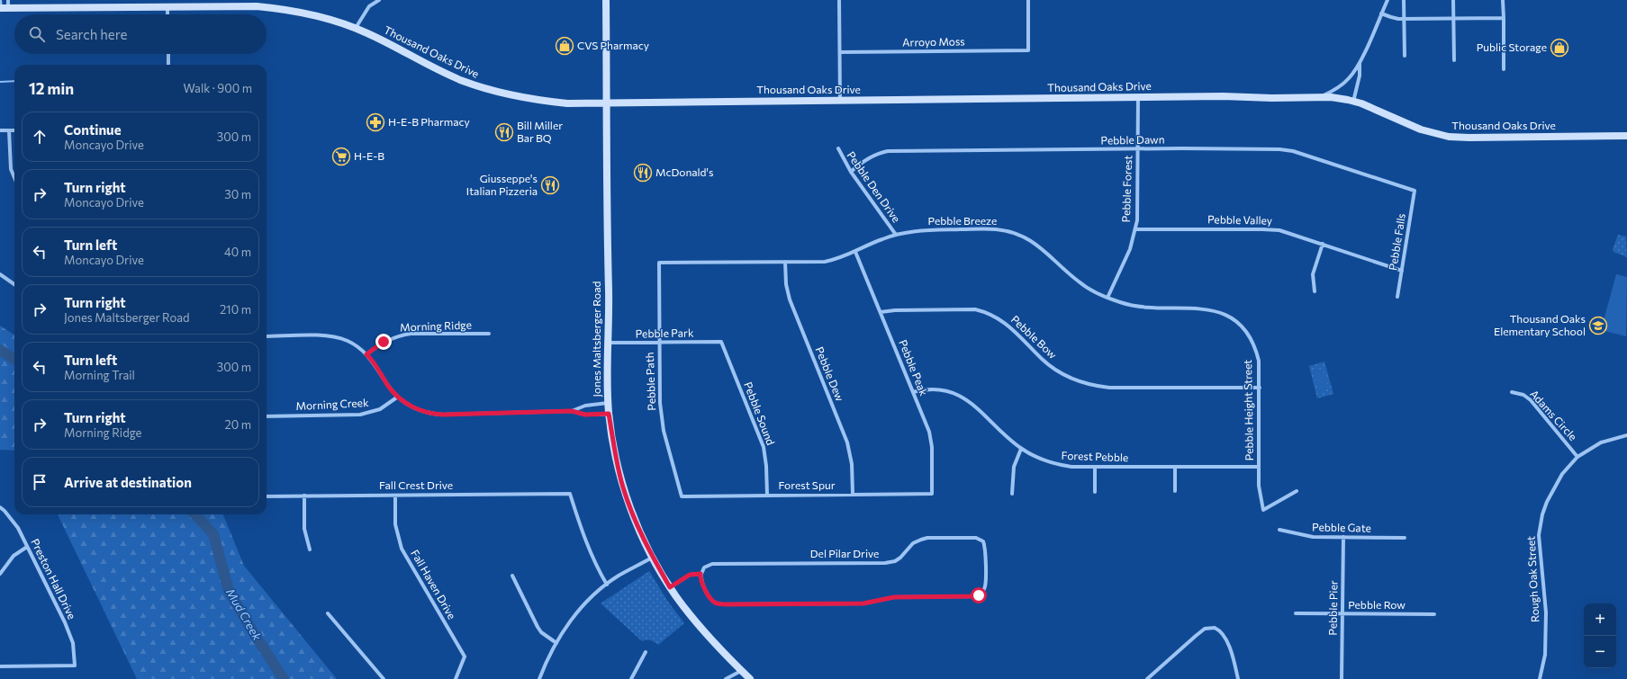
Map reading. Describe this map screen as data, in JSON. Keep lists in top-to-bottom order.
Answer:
{
  "streets": {
    "main road": ["Thousand Oaks Drive", "Jones Maltsberger Road"],
    "street": [
      "Arroyo Moss",
      "Pebble Dawn",
      "Pebble Den Drive",
      "Pebble Forest",
      "Pebble Valley",
      "Pebble Breeze",
      "Pebble Falls",
      "Morning Ridge",
      "Pebble Park",
      "Pebble Bow",
      "Pebble Peak",
      "Pebble Dew",
      "Pebble Path",
      "Morning Creek",
      "Pebble Height Street",
      "Pebble Sound",
      "Adams Circle",
      "Forest Pebble",
      "Fall Crest Drive",
      "Forest Spur",
      "Pebble Gate",
      "Del Pilar Drive",
      "Preston Hall Drive",
      "Rough Oak Street",
      "Fall Haven Drive",
      "Pebble Row",
      "Pebble Pier"
    ]
  },
  "crossings": [
    ["Thousand Oaks Drive", "Pebble Forest"],
    ["Thousand Oaks Drive", "Jones Maltsberger Road"],
    ["Pebble Dawn", "Pebble Den Drive"],
    ["Pebble Dawn", "Pebble Forest"],
    ["Pebble Dawn", "Pebble Falls"],
    ["Pebble Den Drive", "Pebble Breeze"],
    ["Pebble Forest", "Pebble Valley"],
    ["Pebble Forest", "Pebble Breeze"],
    ["Pebble Valley", "Pebble Falls"],
    ["Pebble Breeze", "Pebble Peak"],
    ["Pebble Breeze", "Pebble Dew"],
    ["Pebble Breeze", "Pebble Path"],
    ["Pebble Breeze", "Pebble Height Street"],
    ["Pebble Park", "Jones Maltsberger Road"],
    ["Pebble Park", "Pebble Path"],
    ["Pebble Park", "Pebble Sound"],
    ["Pebble Bow", "Pebble Peak"],
    ["Pebble Bow", "Pebble Height Street"],
    ["Pebble Peak", "Forest Pebble"],
    ["Pebble Peak", "Forest Spur"],
    ["Pebble Dew", "Forest Spur"],
    ["Pebble Path", "Forest Spur"],
    ["Pebble Height Street", "Forest Pebble"],
    ["Pebble Sound", "Forest Spur"],
    ["Adams Circle", "Rough Oak Street"],
    ["Fall Crest Drive", "Fall Haven Drive"],
    ["Pebble Gate", "Pebble Pier"],
    ["Pebble Row", "Pebble Pier"]
  ],
  "water": ["Mud Creek"],
  "places": {
    "shop": ["CVS Pharmacy", "Public Storage"],
    "pharmacy": ["H-E-B Pharmacy"],
    "restaurant": ["Bill Miller Bar BQ", "McDonald's", "Giusseppe's Italian Pizzeria"],
    "supermarket": ["H-E-B"],
    "school or university": ["Thousand Oaks Elementary School"]
  },
  "page": {
    "search": "Search here",
    "heading": ["12 min", "Walk · 900 m"],
    "list": [
      ["Continue", "Moncayo Drive", "300 m"],
      ["Turn right", "Moncayo Drive", "30 m"],
      ["Turn left", "Moncayo Drive", "40 m"],
      ["Turn right", "Jones Maltsberger Road", "210 m"],
      ["Turn left", "Morning Trail", "300 m"],
      ["Turn right", "Morning Ridge", "20 m"],
      "Arrive at destination"
    ],
    "map_buttons": ["+", "−"]
  }
}
